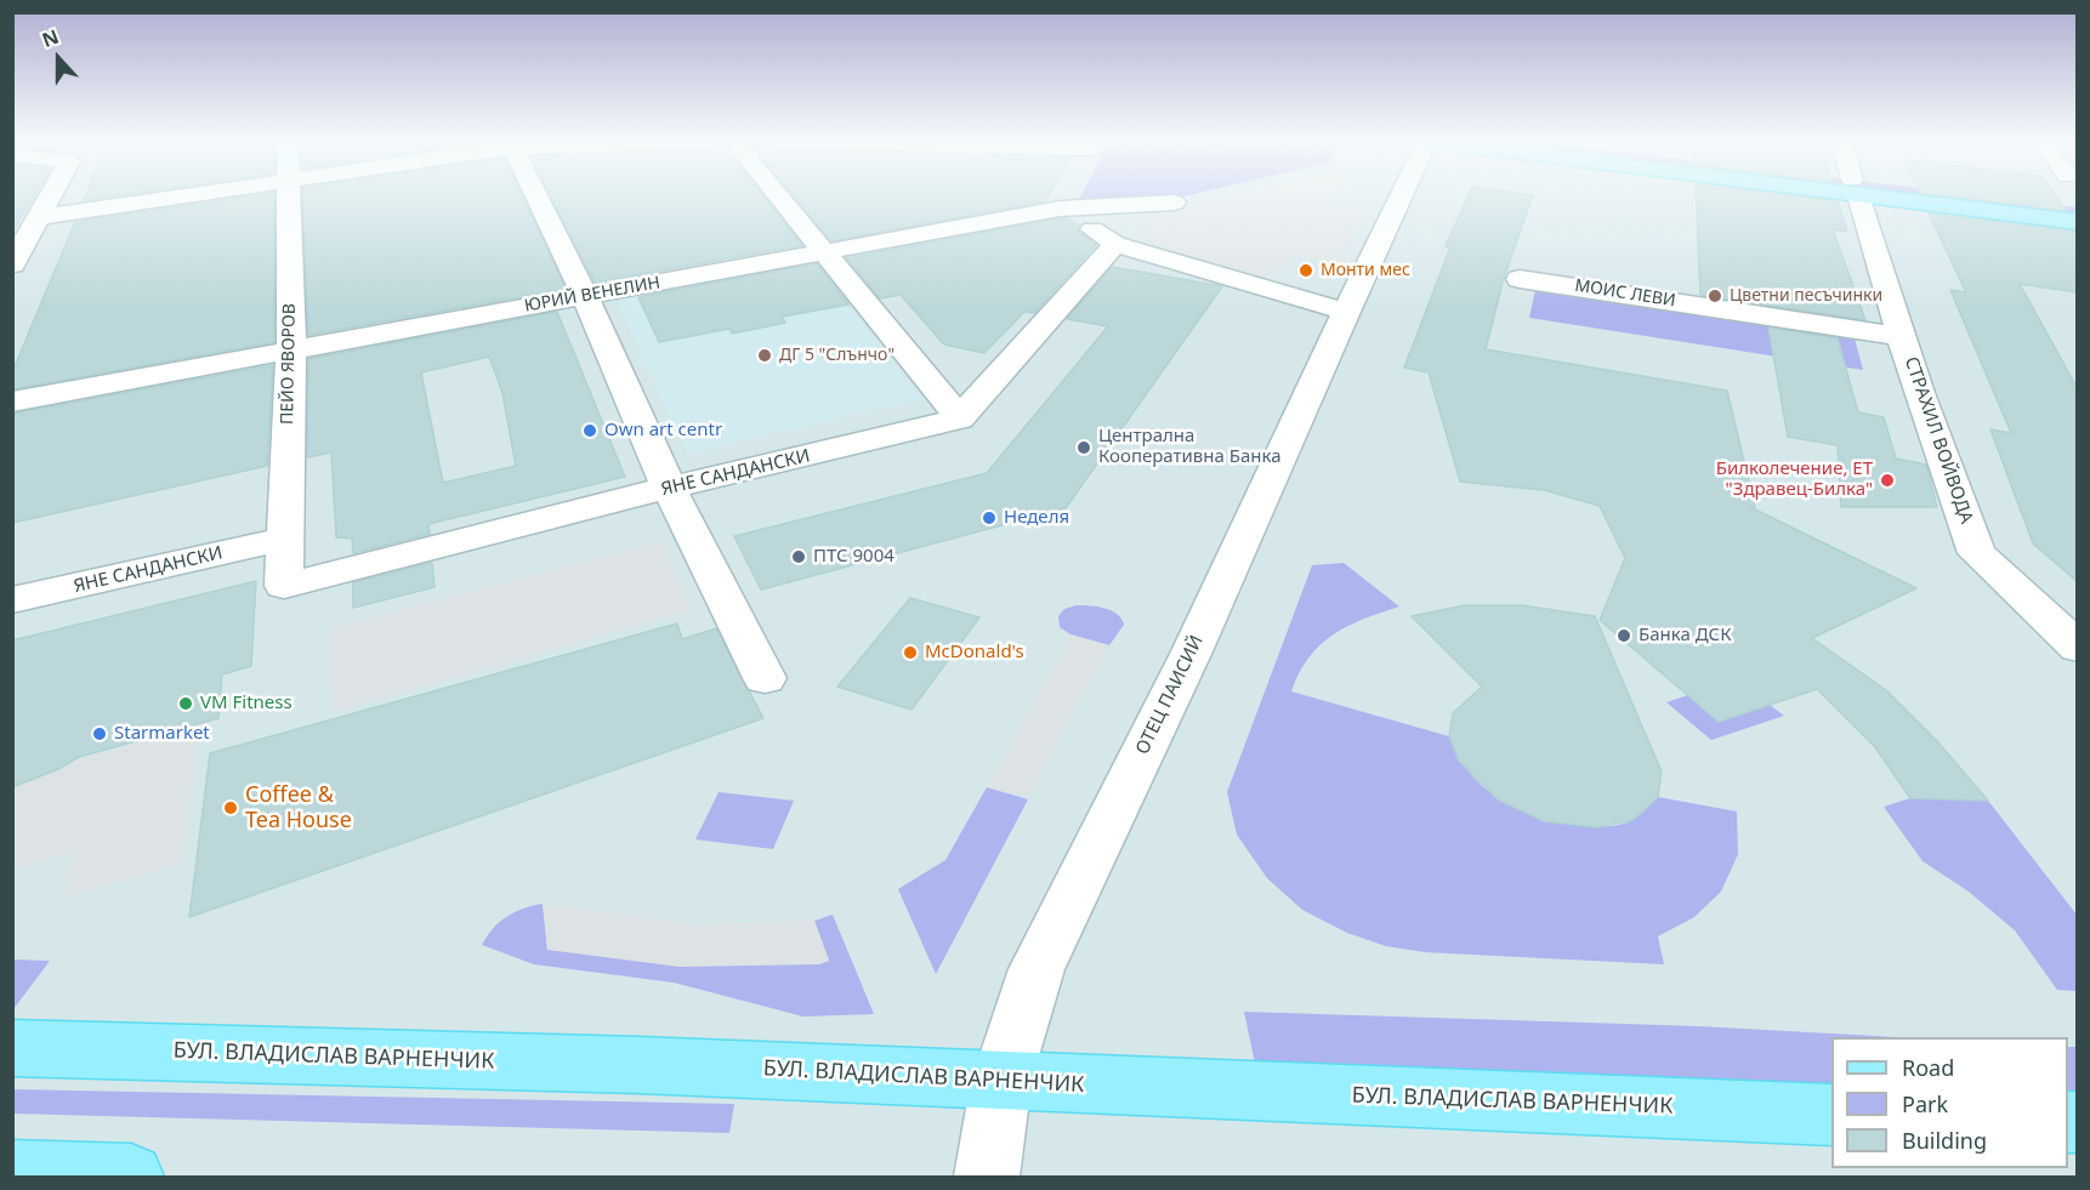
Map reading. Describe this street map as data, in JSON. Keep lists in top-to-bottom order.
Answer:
{
  "streets": {
    "main road": ["БУЛ. ВЛАДИСЛАВ ВАРНЕНЧИК"],
    "street": [
      "МОИС ЛЕВИ",
      "ЮРИЙ ВЕНЕЛИН",
      "ПЕЙО ЯВОРОВ",
      "СТРАХИЛ ВОЙВОДА",
      "ЯНЕ САНДАНСКИ",
      "ОТЕЦ ПАИСИЙ"
    ]
  },
  "crossings": [
    ["МОИС ЛЕВИ", "СТРАХИЛ ВОЙВОДА"],
    ["ЮРИЙ ВЕНЕЛИН", "ПЕЙО ЯВОРОВ"],
    ["ПЕЙО ЯВОРОВ", "ЯНЕ САНДАНСКИ"],
    ["ОТЕЦ ПАИСИЙ", "БУЛ. ВЛАДИСЛАВ ВАРНЕНЧИК"]
  ],
  "places": [
    "Монти мес",
    "Цветни песъчинки",
    "ДГ 5 \"Слънчо\"",
    "Own art centr",
    "Централна Кооперативна Банка",
    "Билколечение, ЕТ \"Здравец-Билка\"",
    "Неделя",
    "ПТС 9004",
    "Банка ДСК",
    "McDonald's",
    "VM Fitness",
    "Starmarket",
    "Coffee & Tea House"
  ],
  "legend": ["Road", "Park", "Building"],
  "north": "top"
}
